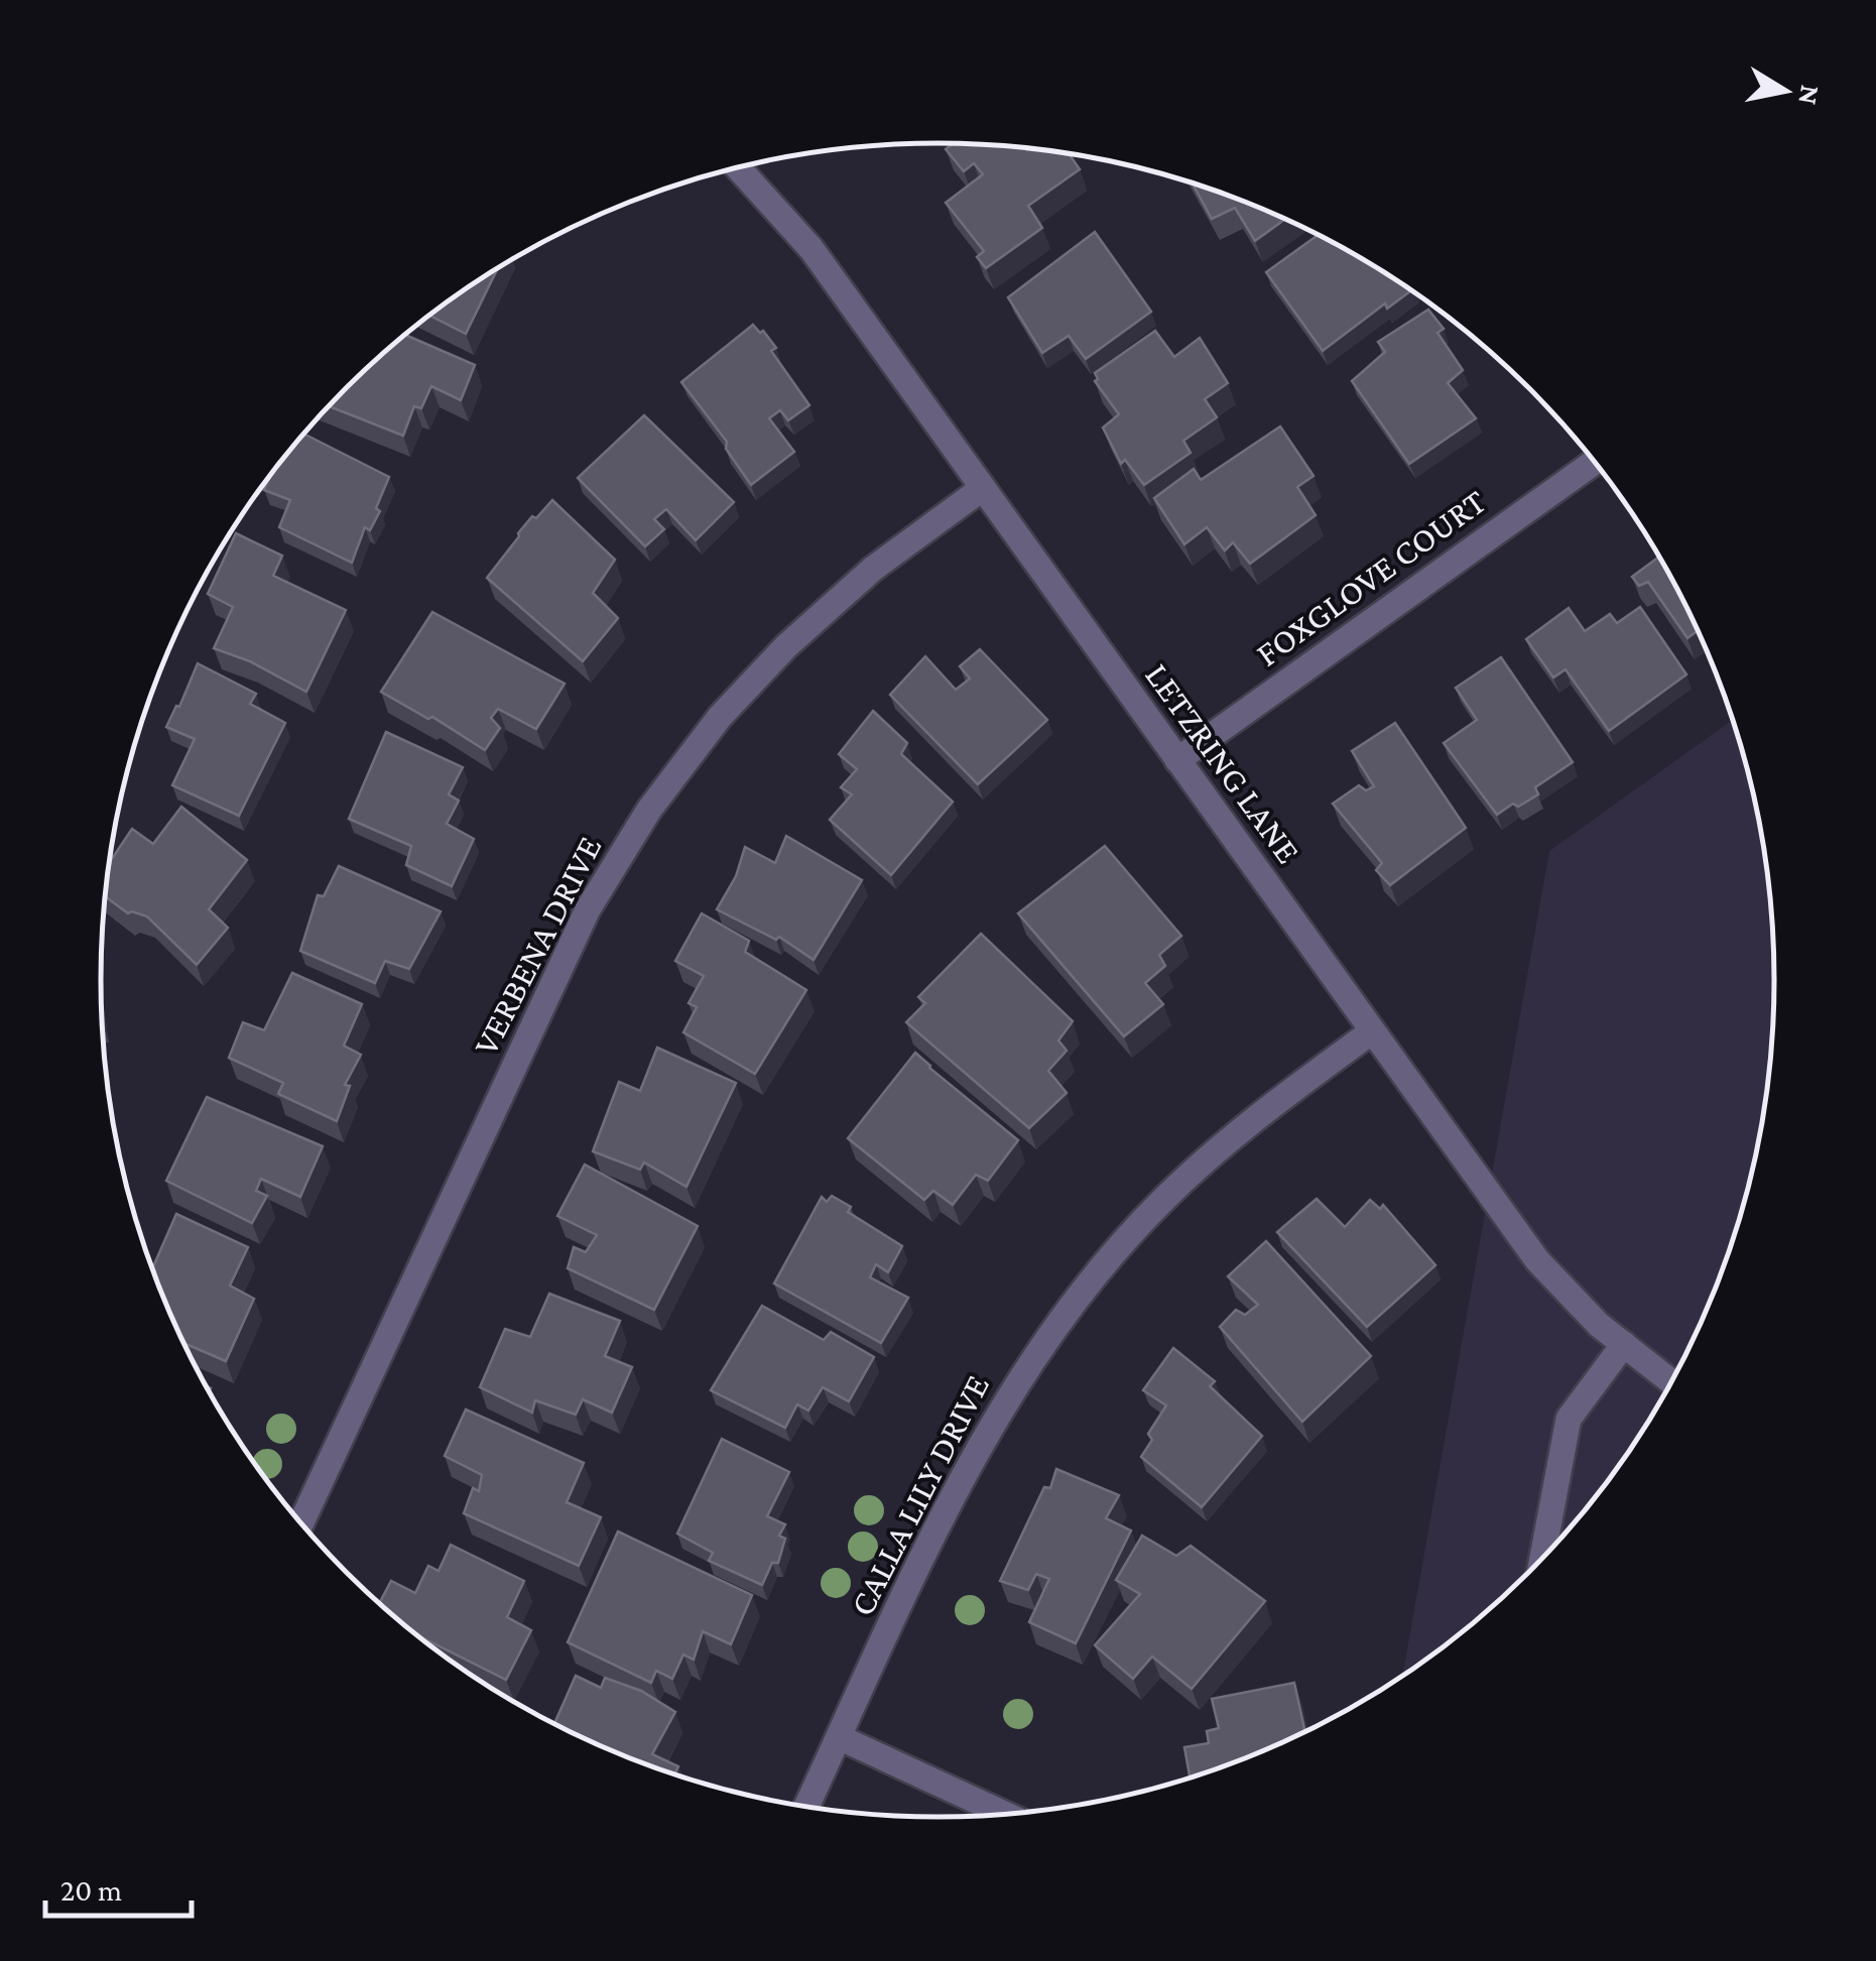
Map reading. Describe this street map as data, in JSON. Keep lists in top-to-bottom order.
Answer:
{
  "streets": {
    "street": [
      "FOXGLOVE COURT",
      "LETZRING LANE",
      "VERBENA DRIVE",
      "CALLA LILY DRIVE"
    ]
  },
  "crossings": [
    ["FOXGLOVE COURT", "LETZRING LANE"],
    ["LETZRING LANE", "VERBENA DRIVE"],
    ["LETZRING LANE", "CALLA LILY DRIVE"]
  ],
  "scale_bar": "20 m",
  "north": "right"
}
